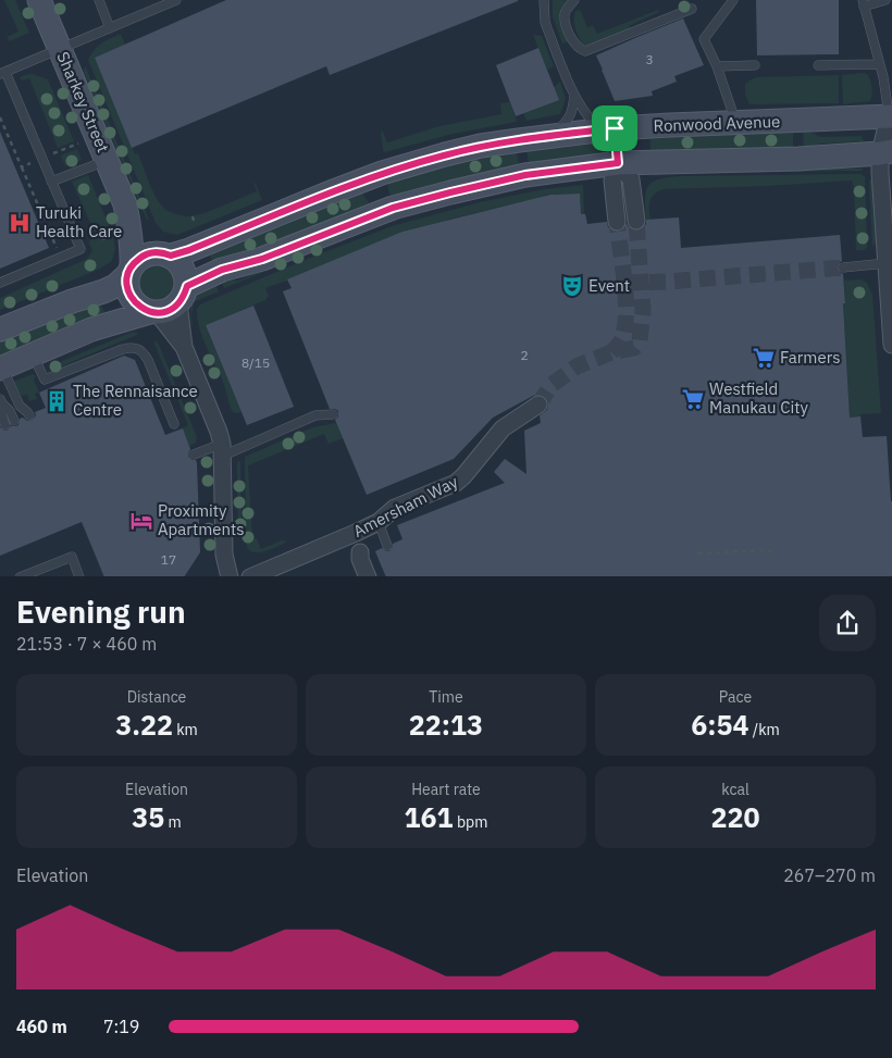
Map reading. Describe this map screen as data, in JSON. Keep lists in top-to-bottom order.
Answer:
{
  "streets": {
    "main road": ["Sharkey Street", "Ronwood Avenue"],
    "street": ["Amersham Way"]
  },
  "crossings": [
    ["Sharkey Street", "Ronwood Avenue"]
  ],
  "places": {
    "hospital": ["Turuki Health Care"],
    "theatre": ["Event"],
    "supermarket": ["Farmers", "Westfield Manukau City"],
    "building": ["The Rennaisance Centre"],
    "hotel": ["Proximity Apartments"]
  },
  "house_numbers": [
    "3",
    "2",
    "8/15",
    "17"
  ],
  "page": {
    "heading": ["Evening run", "21:53 · 7 × 460 m"],
    "stats": [
      ["Distance", "3.22 km"],
      ["Time", "22:13"],
      ["Pace", "6:54 /km"],
      ["Elevation", "35 m"],
      ["Heart rate", "161 bpm"],
      ["kcal", "220"]
    ],
    "chart": ["Elevation", "267–270 m"],
    "list": [
      {
        "name": "460 m",
        "note": "7:19"
      }
    ]
  }
}
